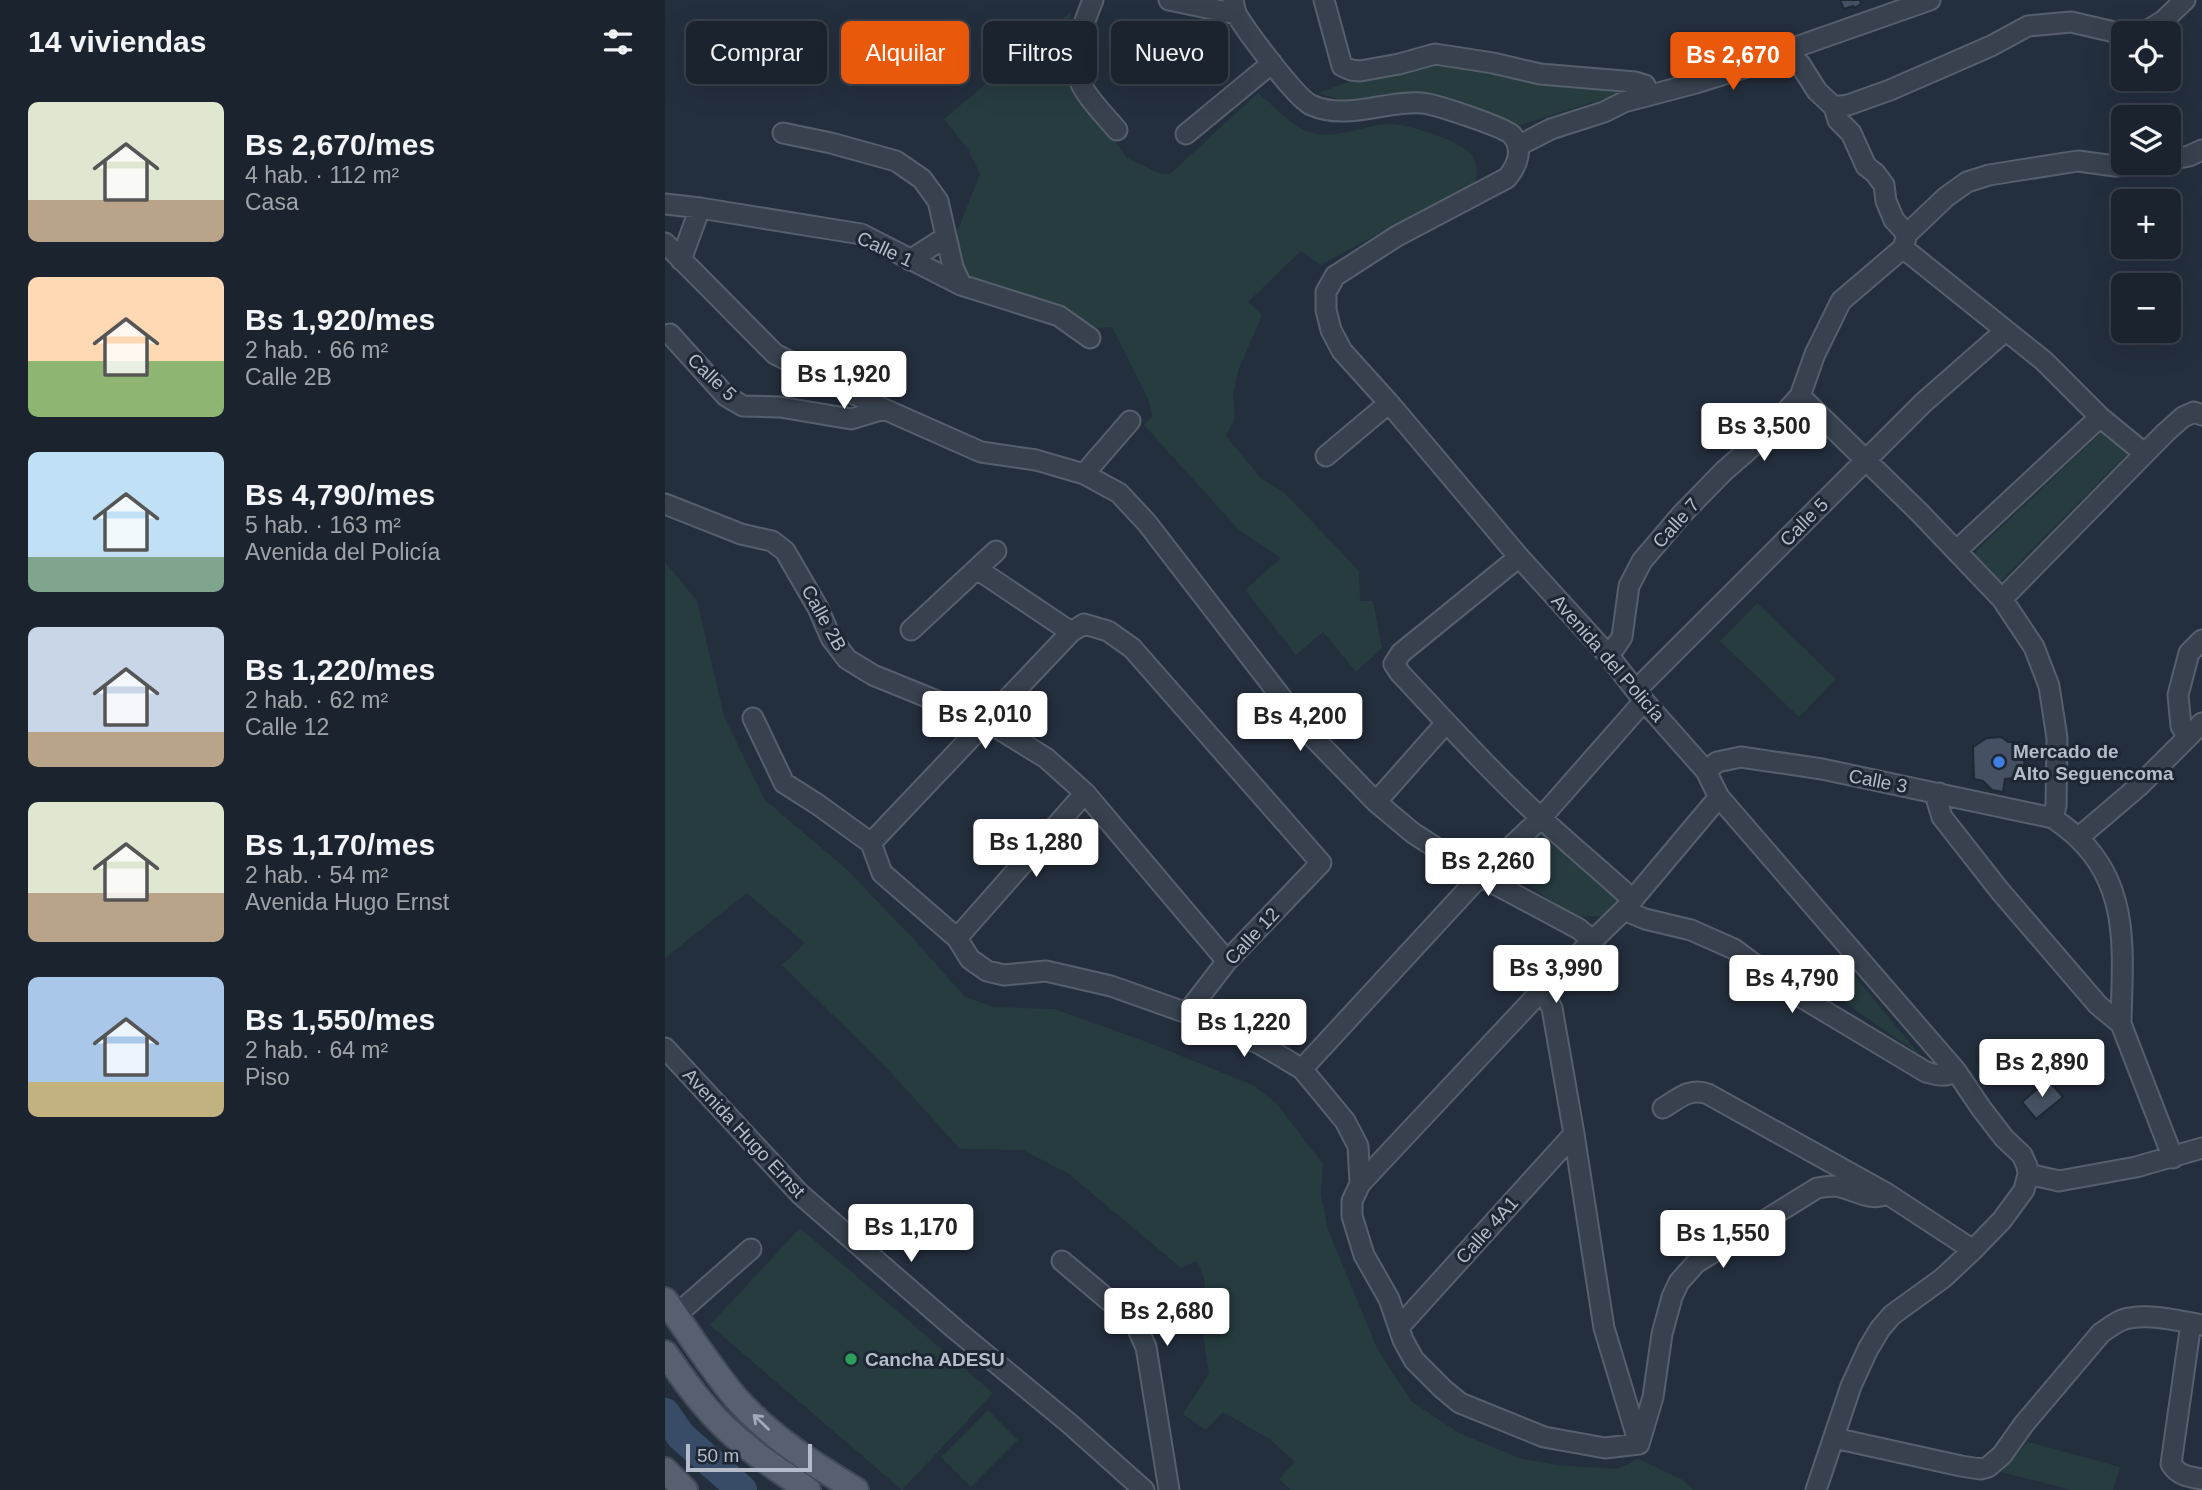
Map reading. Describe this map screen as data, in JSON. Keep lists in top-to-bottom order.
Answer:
{
  "streets": {
    "street": [
      "Calle 1",
      "Calle 5",
      "Calle 7",
      "Calle 2B",
      "Avenida del Policía",
      "Calle 3",
      "Calle 12",
      "Avenida Hugo Ernst",
      "Calle 4A1"
    ]
  },
  "crossings": [
    ["Calle 5", "Avenida del Policía"],
    ["Calle 7", "Avenida del Policía"],
    ["Calle 2B", "Calle 12"],
    ["Avenida del Policía", "Calle 3"]
  ],
  "places": ["Mercado de Alto Seguencoma", "Cancha ADESU"],
  "scale_bar": "50 m",
  "page": {
    "heading": "14 viviendas",
    "map_buttons": ["+", "−"],
    "chip": [
      "Comprar",
      "Alquilar",
      "Filtros",
      "Nuevo"
    ],
    "price": [
      "Bs 2,670",
      "Bs 1,920",
      "Bs 3,500",
      "Bs 2,010",
      "Bs 4,200",
      "Bs 1,280",
      "Bs 2,260",
      "Bs 3,990",
      "Bs 4,790",
      "Bs 1,220",
      "Bs 2,890",
      "Bs 1,170",
      "Bs 1,550",
      "Bs 2,680"
    ],
    "list": [
      {
        "name": "Bs 2,670/mes",
        "note": "4 hab. · 112 m² · Casa"
      },
      {
        "name": "Bs 1,920/mes",
        "note": "2 hab. · 66 m² · Calle 2B"
      },
      {
        "name": "Bs 4,790/mes",
        "note": "5 hab. · 163 m² · Avenida del Policía"
      },
      {
        "name": "Bs 1,220/mes",
        "note": "2 hab. · 62 m² · Calle 12"
      },
      {
        "name": "Bs 1,170/mes",
        "note": "2 hab. · 54 m² · Avenida Hugo Ernst"
      },
      {
        "name": "Bs 1,550/mes",
        "note": "2 hab. · 64 m² · Piso"
      }
    ],
    "scale": "50 m"
  }
}
